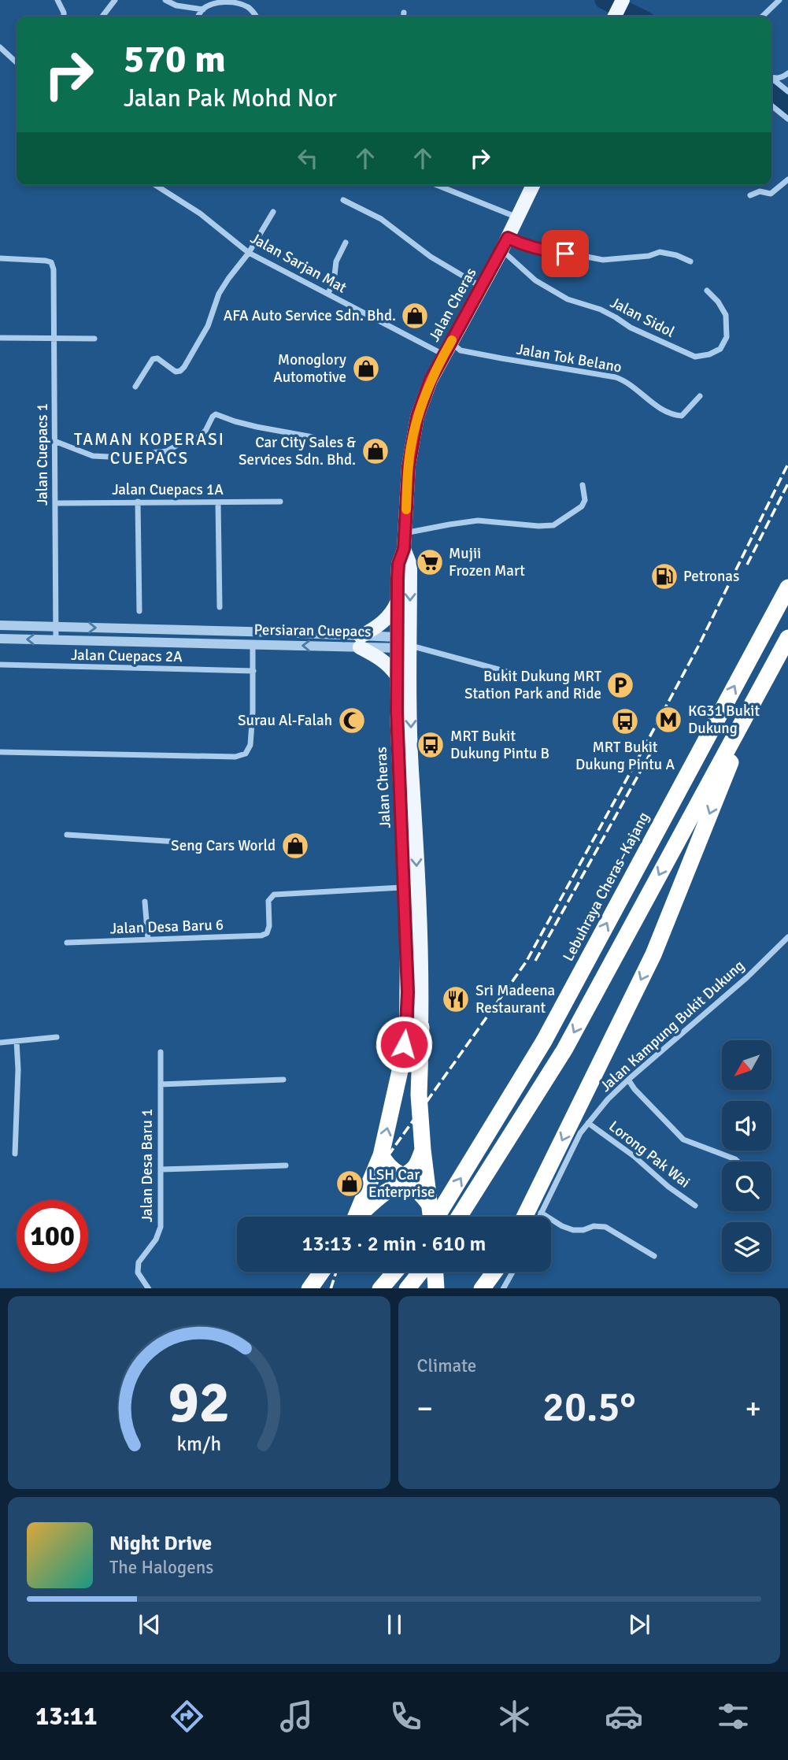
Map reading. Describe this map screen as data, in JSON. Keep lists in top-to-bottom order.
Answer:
{
  "streets": {
    "highway": ["Lebuhraya Cheras–Kajang"],
    "main road": ["Jalan Cheras"],
    "street": [
      "Jalan Sarjan Mat",
      "Jalan Sidol",
      "Jalan Tok Belano",
      "Jalan Cuepacs 1",
      "Jalan Cuepacs 1A",
      "Persiaran Cuepacs",
      "Jalan Cuepacs 2A",
      "Jalan Desa Baru 6",
      "Jalan Kampung Bukit Dukung",
      "Lorong Pak Wai",
      "Jalan Desa Baru 1"
    ]
  },
  "crossings": [
    ["Jalan Sarjan Mat", "Jalan Cheras"],
    ["Jalan Sarjan Mat", "Jalan Tok Belano"],
    ["Jalan Cheras", "Jalan Sidol"],
    ["Jalan Cheras", "Jalan Tok Belano"],
    ["Jalan Cheras", "Persiaran Cuepacs"],
    ["Jalan Cheras", "Jalan Desa Baru 6"],
    ["Jalan Cuepacs 1", "Jalan Cuepacs 1A"],
    ["Jalan Cuepacs 1", "Persiaran Cuepacs"],
    ["Jalan Kampung Bukit Dukung", "Lorong Pak Wai"]
  ],
  "districts": ["TAMAN KOPERASI CUEPACS"],
  "places": {
    "shop": [
      "AFA Auto Service Sdn. Bhd.",
      "Monoglory Automotive",
      "Car City Sales & Services Sdn. Bhd.",
      "Seng Cars World",
      "LSH Car Enterprise"
    ],
    "supermarket": ["Mujii Frozen Mart"],
    "fuel station": ["Petronas"],
    "parking": ["Bukit Dukung MRT Station Park and Ride"],
    "metro station": ["KG31 Bukit Dukung"],
    "mosque": ["Surau Al-Falah"],
    "bus stop": ["MRT Bukit Dukung Pintu A", "MRT Bukit Dukung Pintu B"],
    "restaurant": ["Sri Madeena Restaurant"]
  },
  "north": "bottom left",
  "page": {
    "turn": ["570 m", "Jalan Pak Mohd Nor"],
    "limit": "100",
    "trip": "13:13 · 2 min · 610 m",
    "tile": "Climate",
    "heat": ["−", "20.5°", "+"],
    "song": ["Night Drive", "The Halogens"],
    "tabs": "13:11",
    "gauge": ["92", "km/h"]
  }
}
